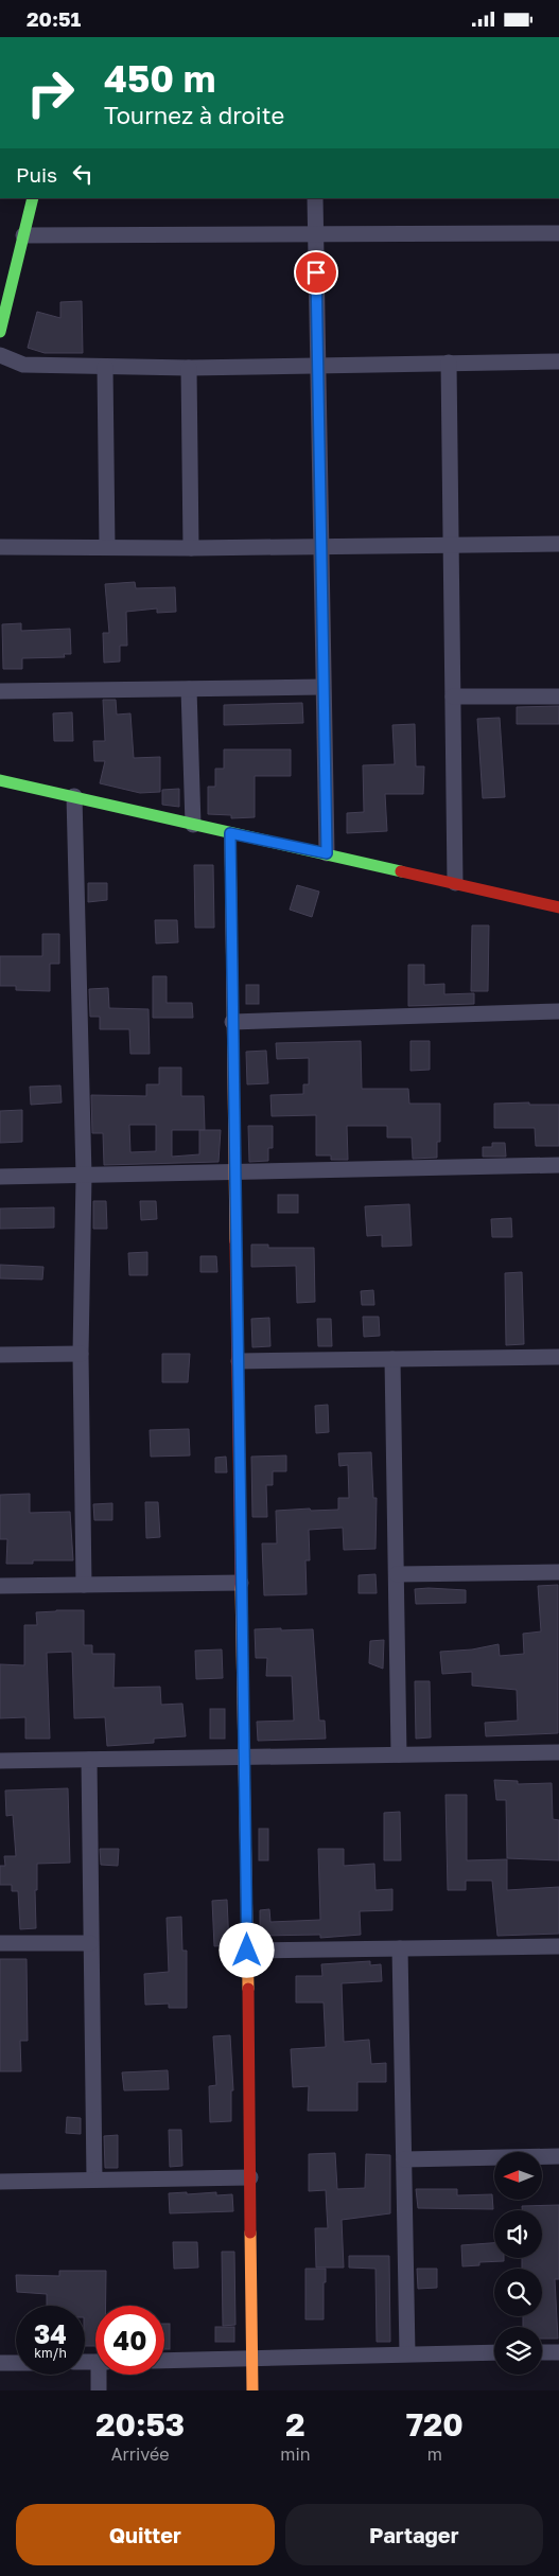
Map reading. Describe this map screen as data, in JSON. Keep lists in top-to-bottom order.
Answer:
{
  "north": "left",
  "page": {
    "status": "20:51",
    "turn": ["450 m", "Tournez à droite"],
    "then": "Puis",
    "speed": "34 km/h",
    "limit": "40",
    "eta": [
      "20:53",
      "Arrivée",
      "2",
      "min",
      "720",
      "m"
    ],
    "buttons": ["Quitter", "Partager"]
  }
}
